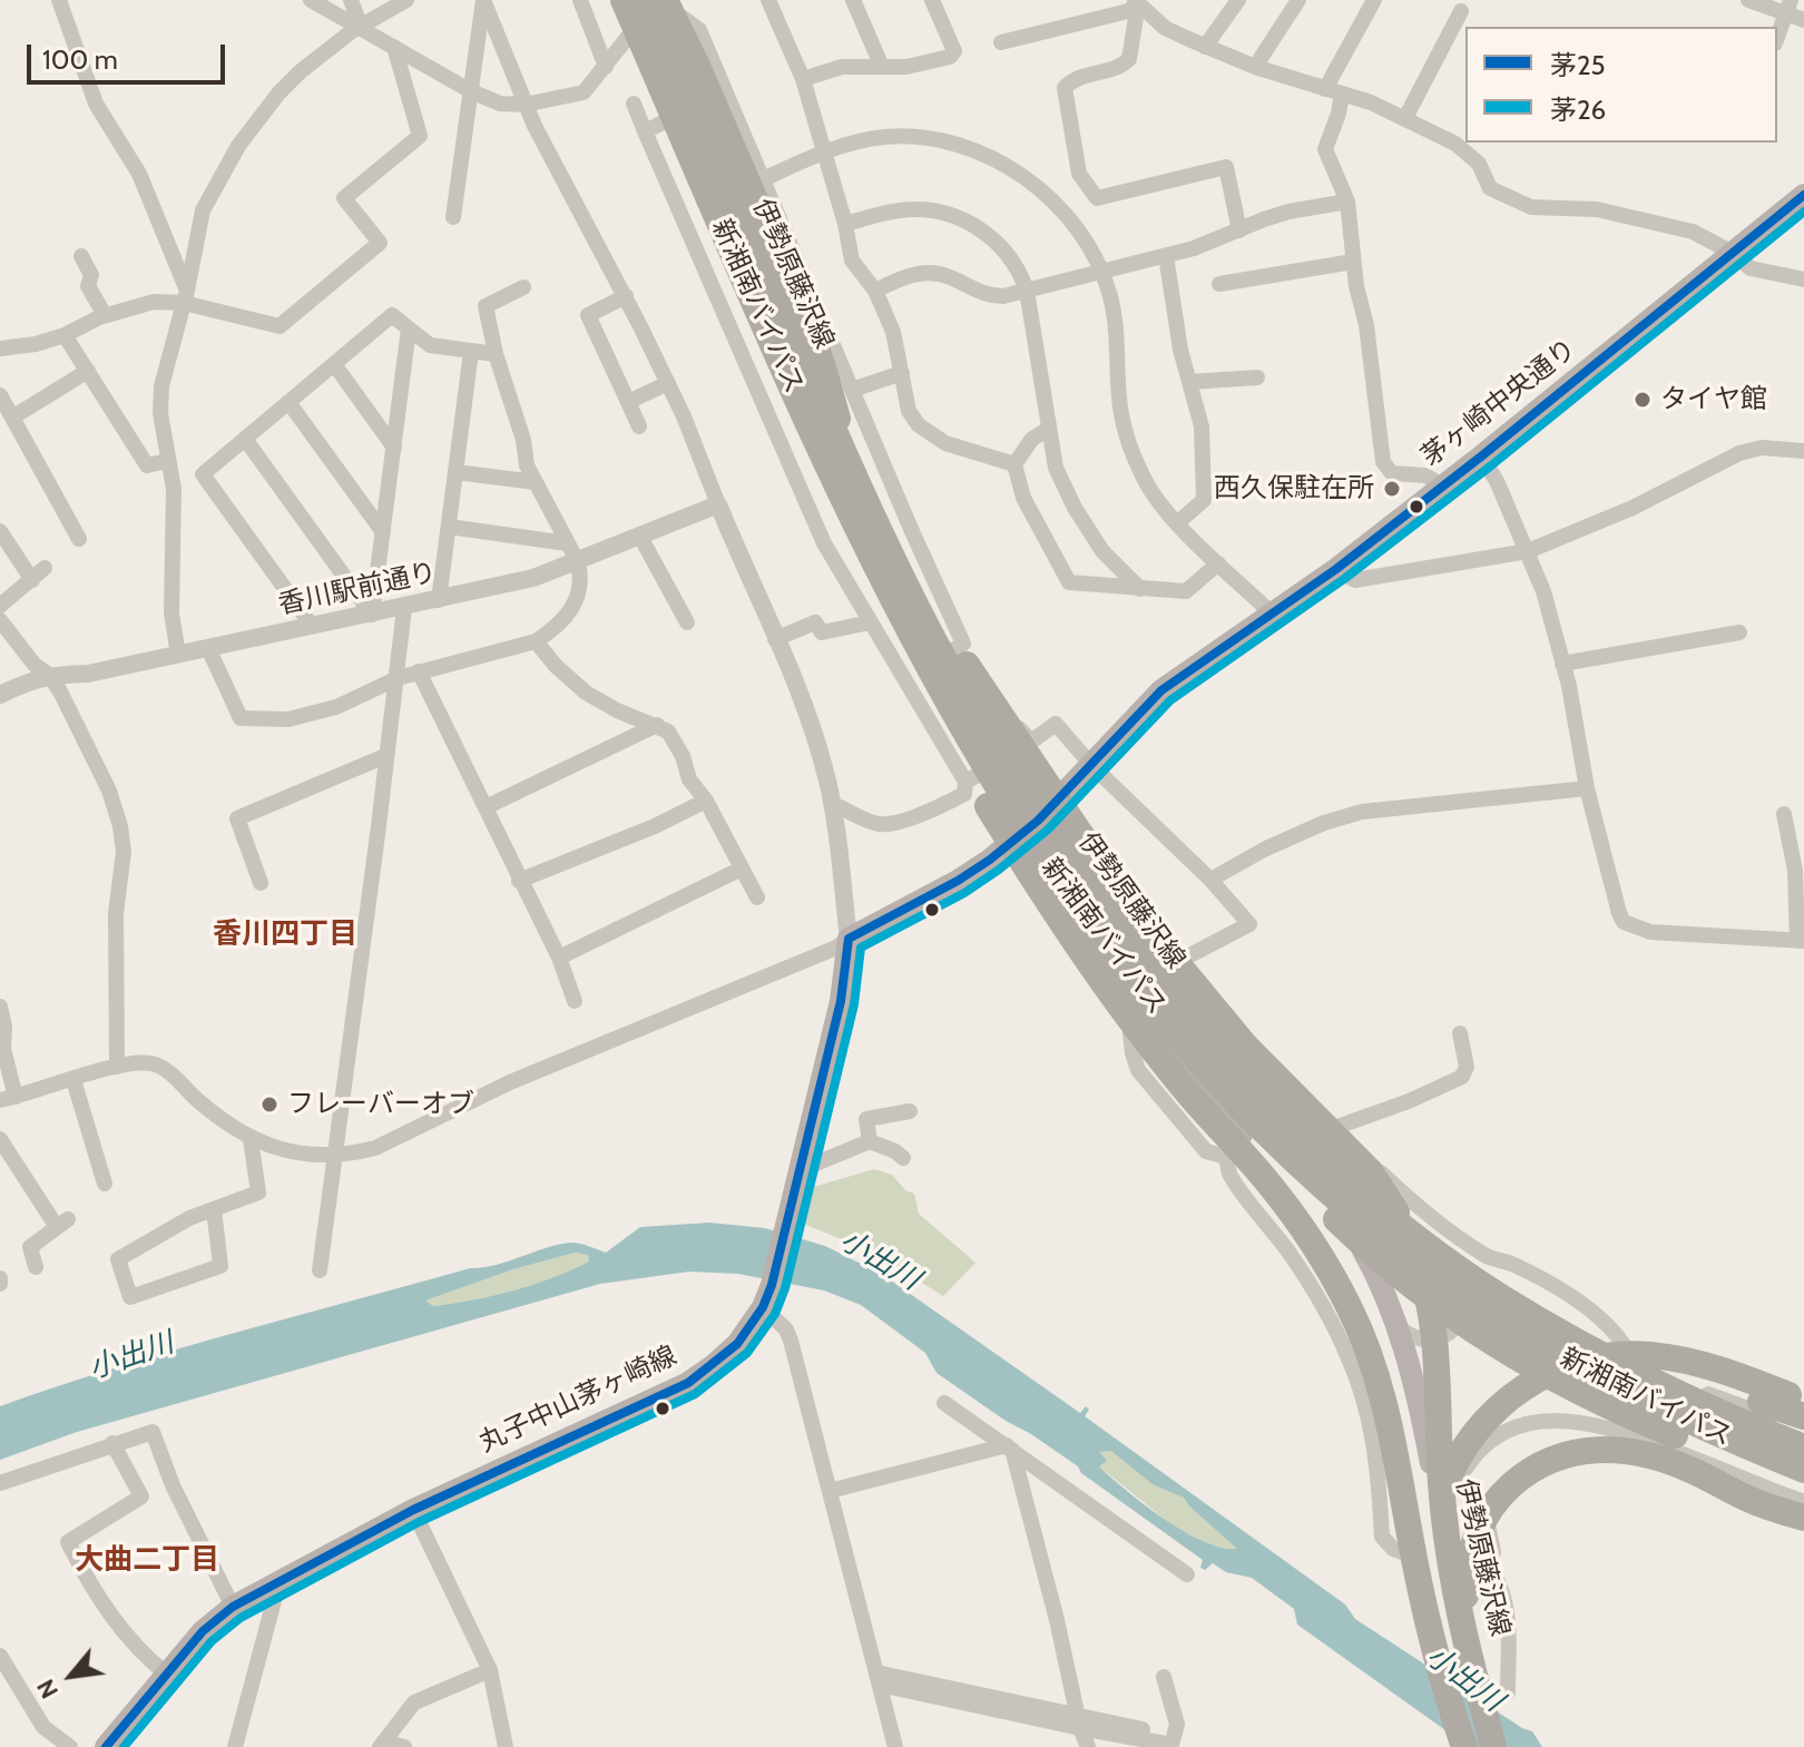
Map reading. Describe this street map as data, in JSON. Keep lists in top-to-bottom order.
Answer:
{
  "streets": {
    "highway": ["新湘南バイパス"],
    "main road": ["伊勢原藤沢線", "茅ヶ崎中央通り", "丸子中山茅ヶ崎線"],
    "street": ["香川駅前通り"]
  },
  "crossings": [
    ["伊勢原藤沢線", "新湘南バイパス"],
    ["伊勢原藤沢線", "茅ヶ崎中央通り"]
  ],
  "districts": ["香川四丁目", "大曲二丁目"],
  "water": ["小出川"],
  "places": ["タイヤ館", "西久保駐在所", "フレーバーオブ"],
  "lines": ["transit line 茅25", "transit line 茅26"],
  "legend": ["茅25", "茅26"],
  "scale_bar": "100 m",
  "north": "bottom left"
}
